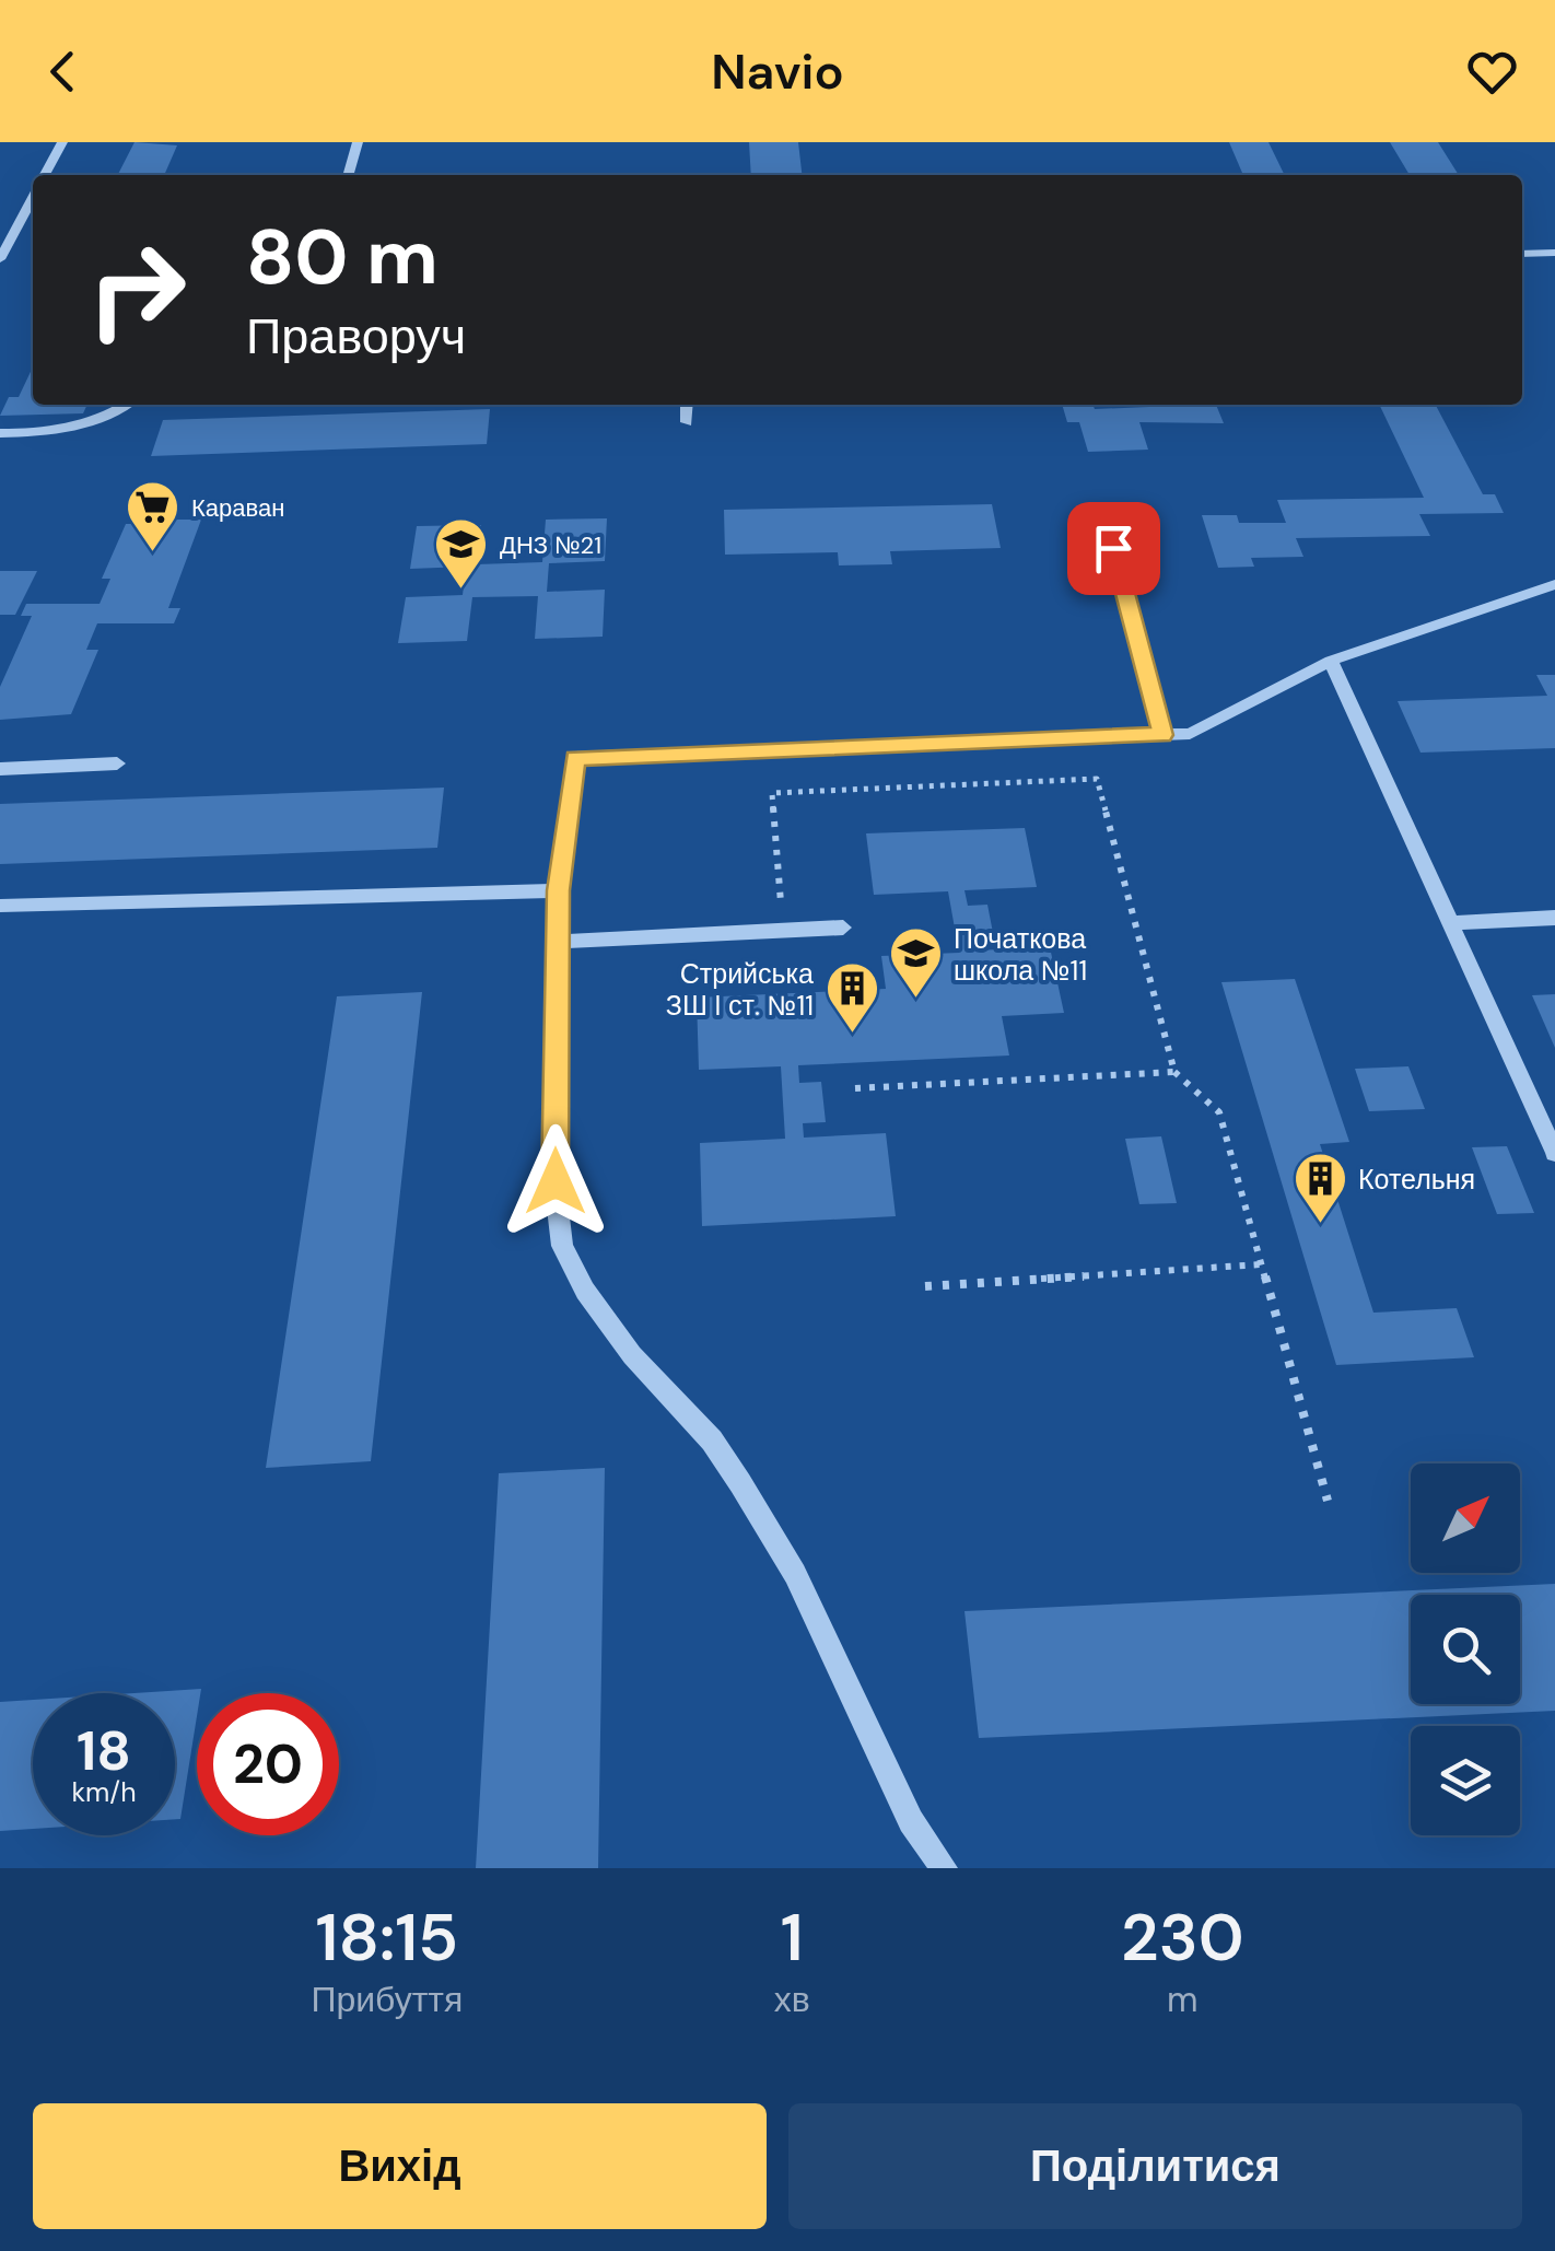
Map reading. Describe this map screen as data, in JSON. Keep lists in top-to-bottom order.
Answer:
{
  "places": {
    "supermarket": ["Караван"],
    "school or university": ["ДНЗ №21", "Початкова школа №11"],
    "building": ["Стрийська ЗШ I ст. №11", "Котельня"]
  },
  "north": "top right",
  "page": {
    "header": "Navio",
    "turn": ["80 m", "Праворуч"],
    "speed": "18 km/h",
    "limit": "20",
    "eta": [
      "18:15",
      "Прибуття",
      "1",
      "хв",
      "230",
      "m"
    ],
    "buttons": ["Вихід", "Поділитися"]
  }
}
